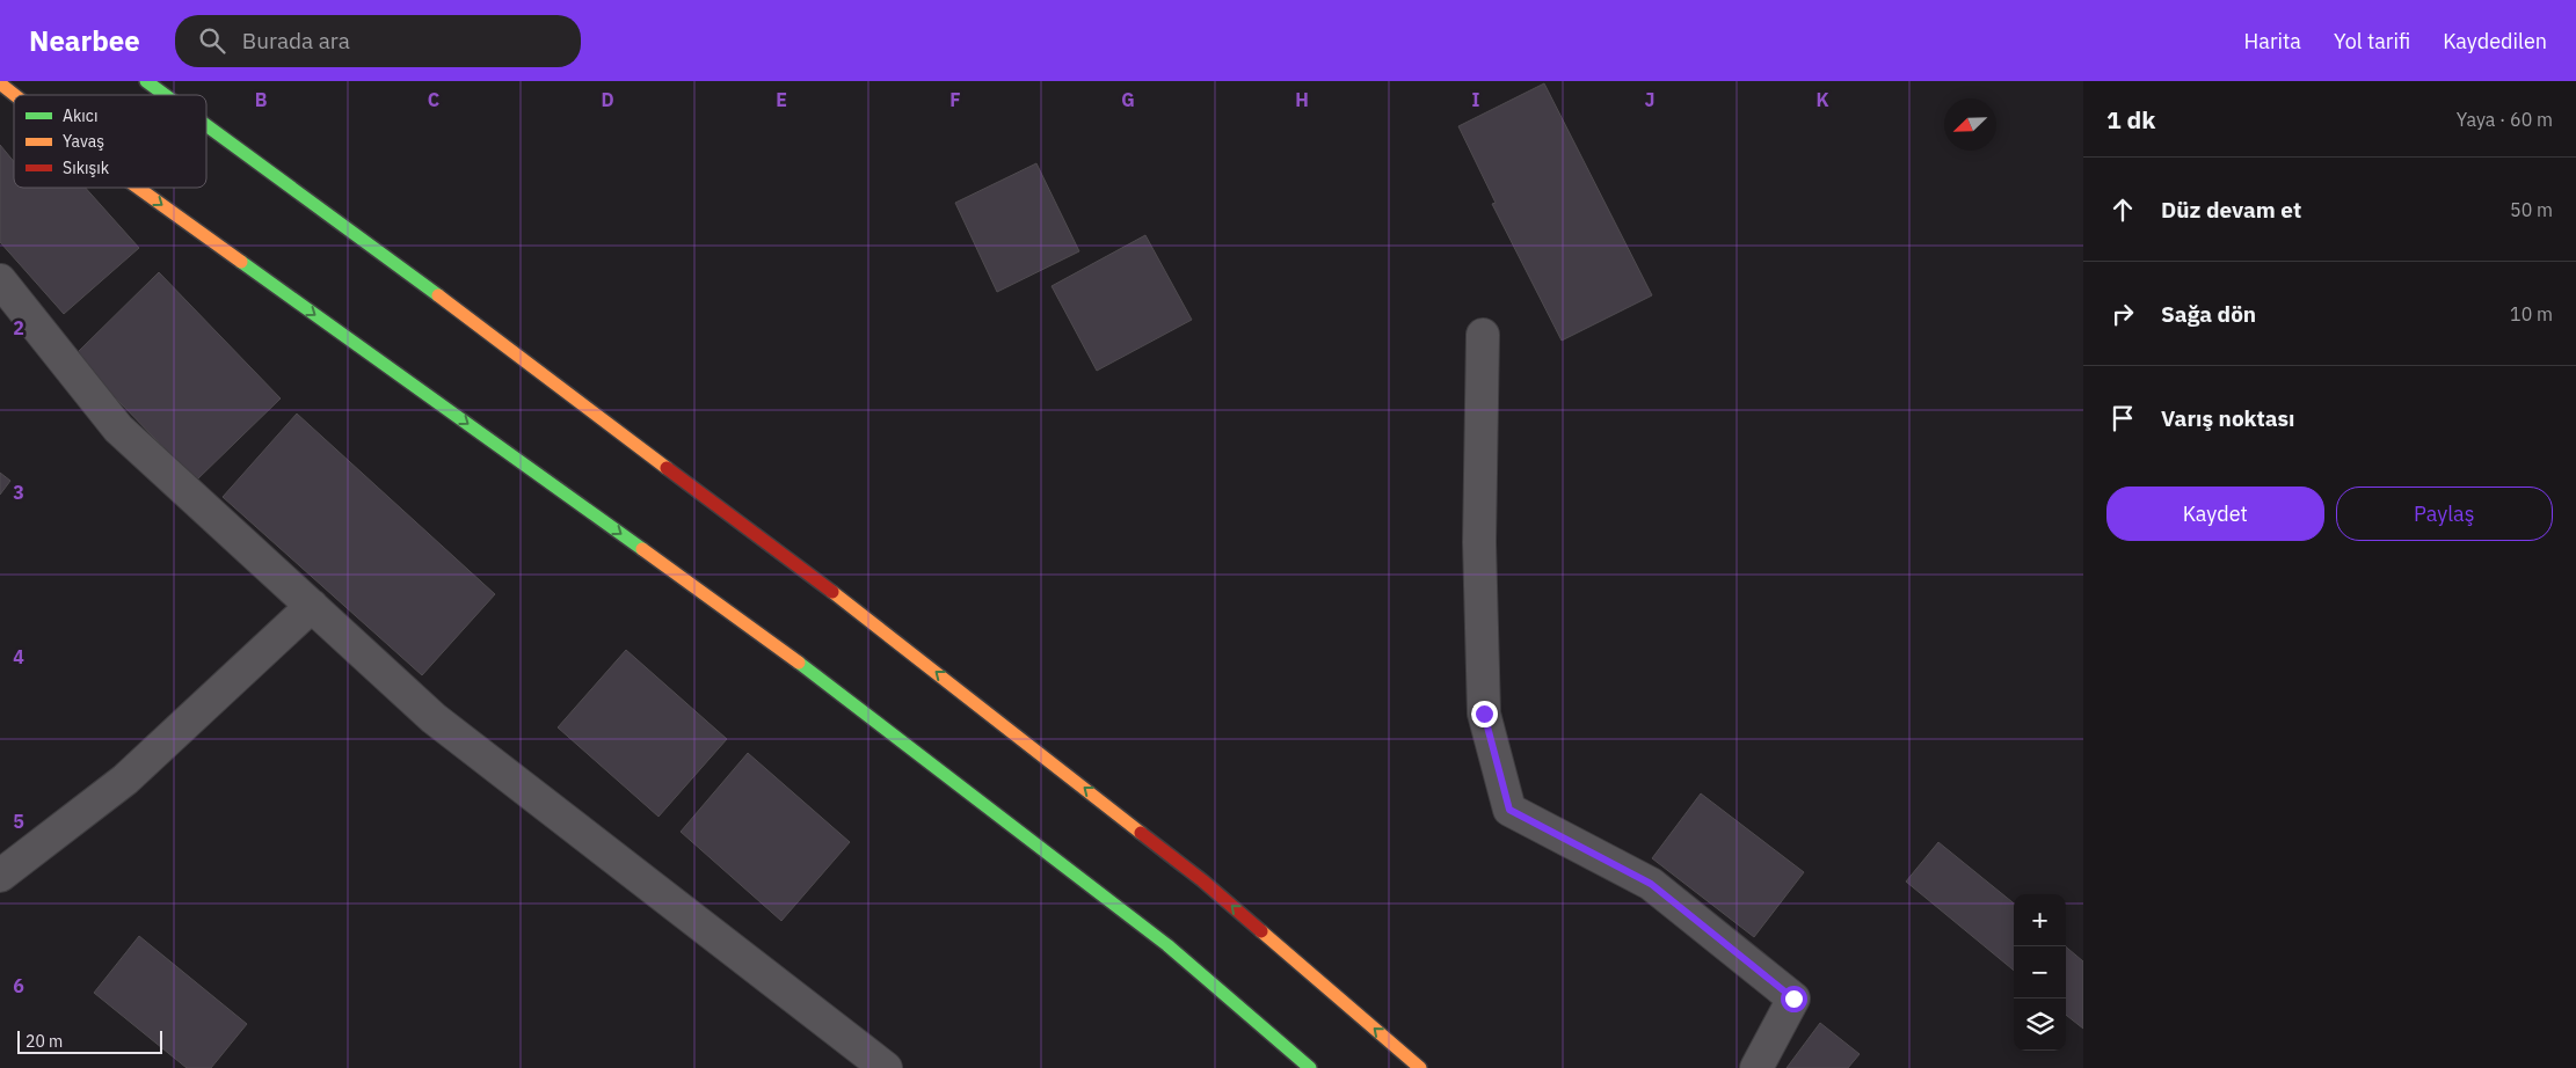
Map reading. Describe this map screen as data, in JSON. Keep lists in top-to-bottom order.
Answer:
{
  "legend": ["Akıcı", "Yavaş", "Sıkışık"],
  "scale_bar": "20 m",
  "north": "bottom left",
  "page": {
    "header": "Nearbee",
    "search": "Burada ara",
    "nav": ["Harita", "Yol tarifi", "Kaydedilen"],
    "heading": ["1 dk", "Yaya · 60 m"],
    "list": [
      ["Düz devam et", "50 m"],
      ["Sağa dön", "10 m"],
      "Varış noktası"
    ],
    "buttons": ["Kaydet", "Paylaş"],
    "map_buttons": ["+", "−"],
    "scale": "20 m"
  },
  "grid": {
    "columns": [
      "B",
      "C",
      "D",
      "E",
      "F",
      "G",
      "H",
      "I",
      "J",
      "K"
    ],
    "rows": [
      "2",
      "3",
      "4",
      "5",
      "6"
    ]
  }
}
